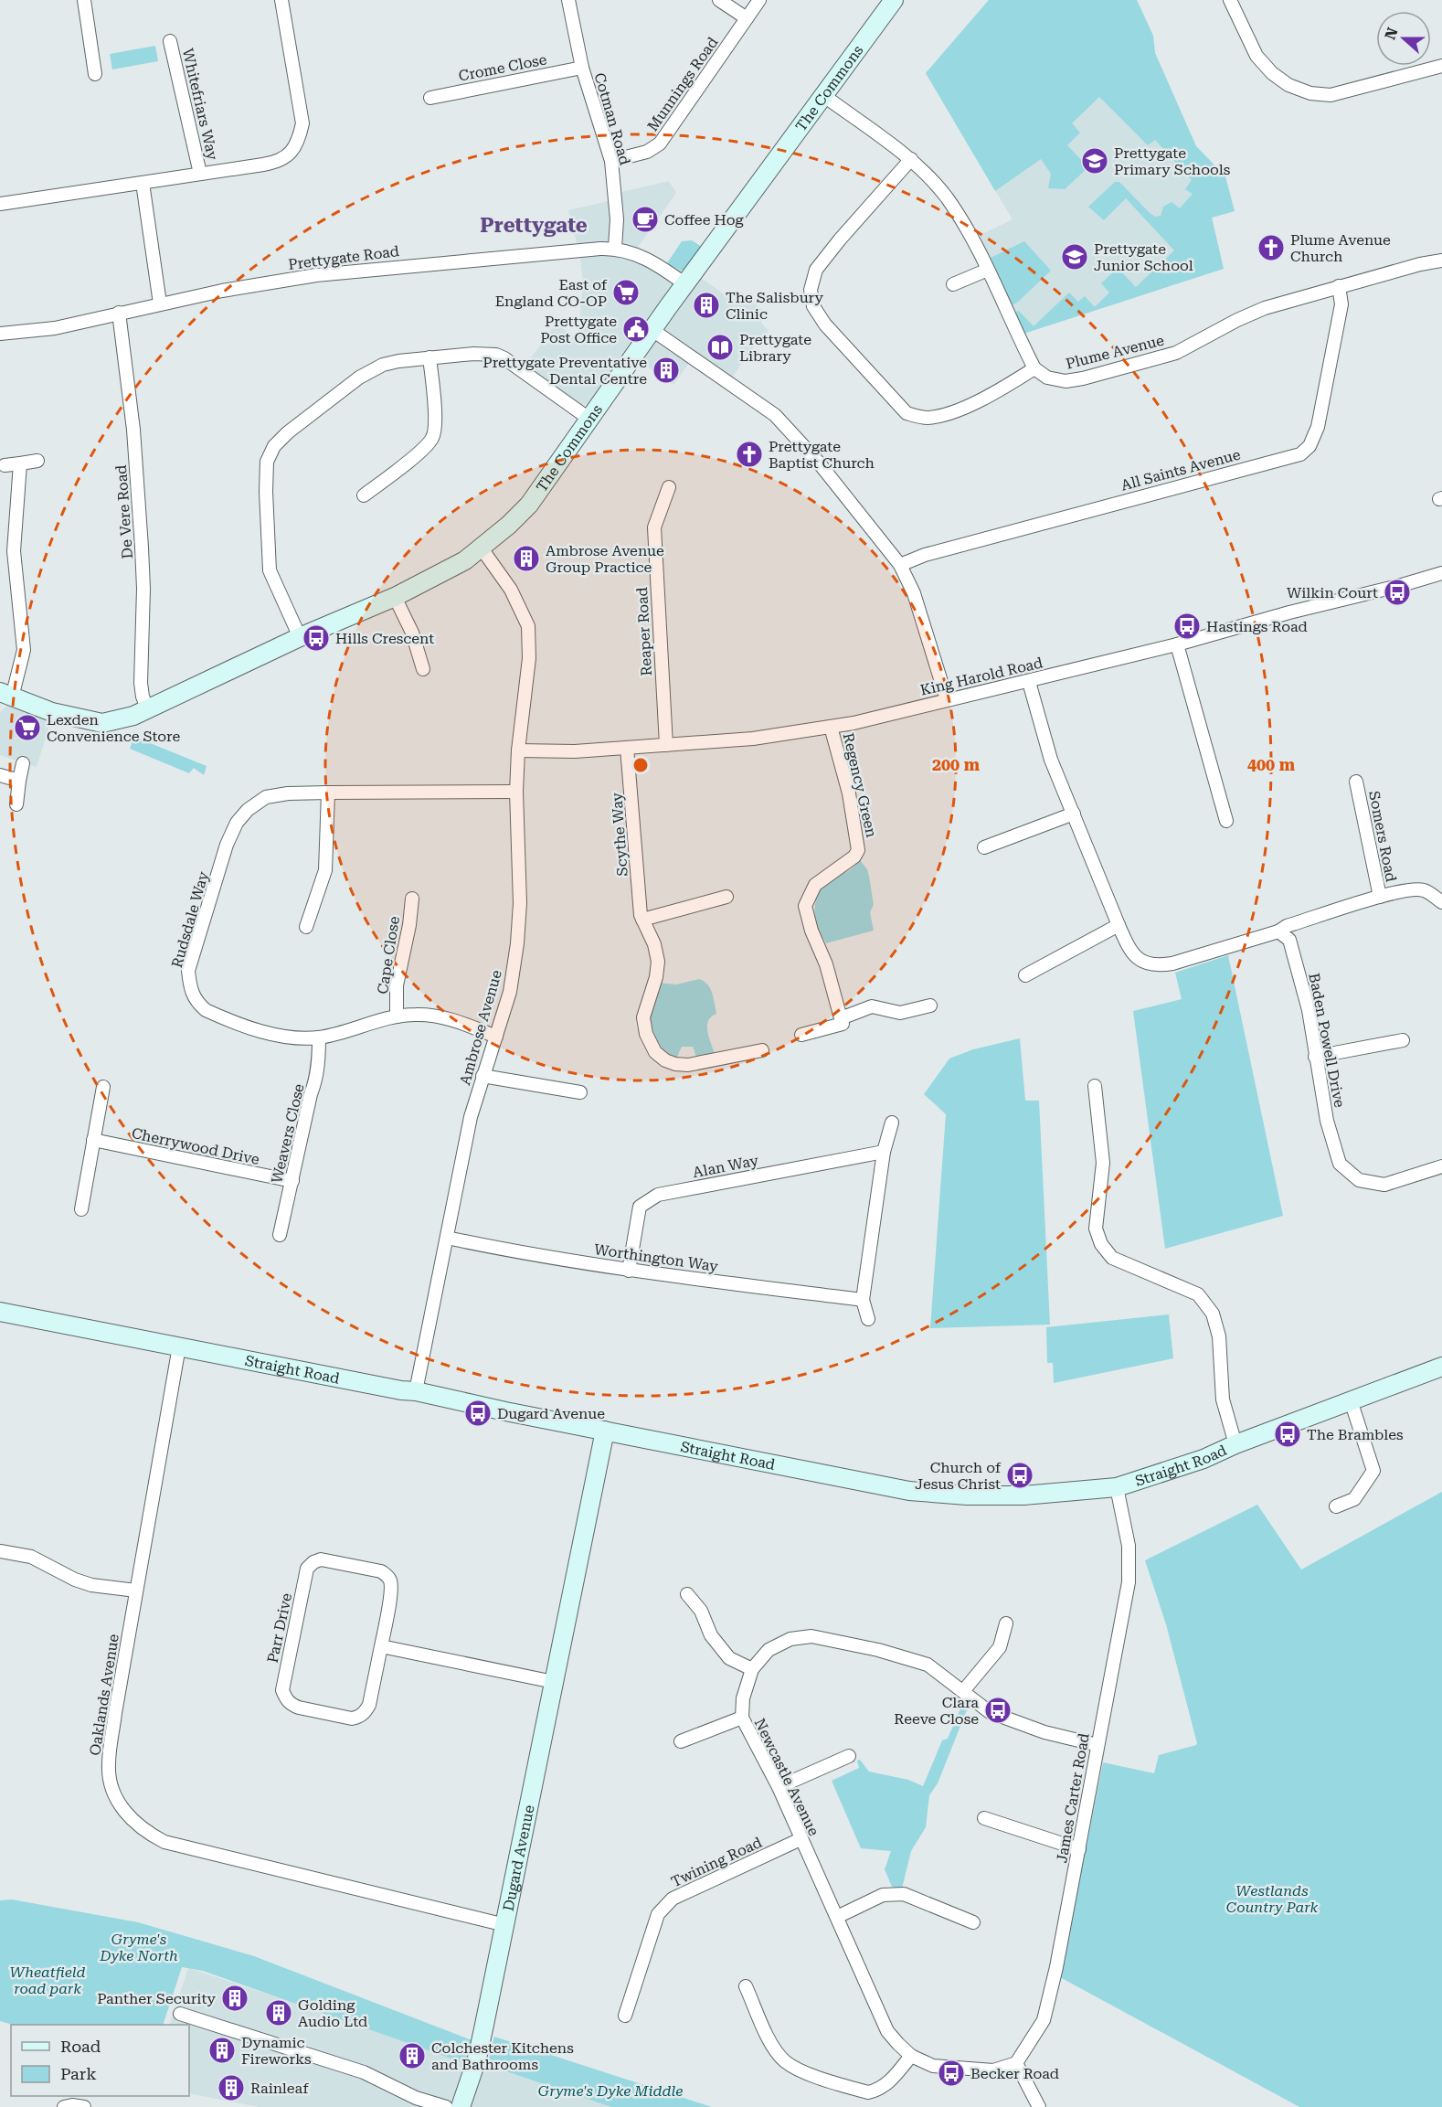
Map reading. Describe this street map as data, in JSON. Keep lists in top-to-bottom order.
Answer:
{
  "streets": {
    "street": [
      "Crome Close",
      "Munnings Road",
      "The Commons",
      "Whitefriars Way",
      "Cotman Road",
      "Prettygate Road",
      "Plume Avenue",
      "All Saints Avenue",
      "De Vere Road",
      "Reaper Road",
      "King Harold Road",
      "Regency Green",
      "Scythe Way",
      "Somers Road",
      "Rudsdale Way",
      "Cape Close",
      "Ambrose Avenue",
      "Baden Powell Drive",
      "Weavers Close",
      "Cherrywood Drive",
      "Alan Way",
      "Worthington Way",
      "Straight Road",
      "Parr Drive",
      "Oaklands Avenue",
      "Newcastle Avenue",
      "James Carter Road",
      "Dugard Avenue",
      "Twining Road"
    ]
  },
  "crossings": [
    ["Crome Close", "Cotman Road"],
    ["Munnings Road", "Cotman Road"],
    ["The Commons", "Prettygate Road"],
    ["The Commons", "De Vere Road"],
    ["The Commons", "Ambrose Avenue"],
    ["Cotman Road", "Prettygate Road"],
    ["Prettygate Road", "De Vere Road"],
    ["Plume Avenue", "All Saints Avenue"],
    ["Reaper Road", "King Harold Road"],
    ["King Harold Road", "Regency Green"],
    ["King Harold Road", "Scythe Way"],
    ["King Harold Road", "Ambrose Avenue"],
    ["Rudsdale Way", "Cape Close"],
    ["Rudsdale Way", "Ambrose Avenue"],
    ["Rudsdale Way", "Weavers Close"],
    ["Ambrose Avenue", "Worthington Way"],
    ["Ambrose Avenue", "Straight Road"],
    ["Weavers Close", "Cherrywood Drive"],
    ["Alan Way", "Worthington Way"],
    ["Straight Road", "Oaklands Avenue"],
    ["Straight Road", "James Carter Road"],
    ["Straight Road", "Dugard Avenue"],
    ["Oaklands Avenue", "Dugard Avenue"],
    ["Newcastle Avenue", "James Carter Road"],
    ["Newcastle Avenue", "Twining Road"]
  ],
  "districts": ["Prettygate"],
  "parks": [
    "Westlands Country Park",
    "Gryme's Dyke North",
    "Wheatfield road park",
    "Gryme's Dyke Middle"
  ],
  "places": {
    "school or university": ["Prettygate Primary Schools", "Prettygate Junior School"],
    "cafe": ["Coffee Hog"],
    "church": ["Plume Avenue Church", "Prettygate Baptist Church"],
    "supermarket": ["East of England CO-OP", "Lexden Convenience Store"],
    "building": [
      "The Salisbury Clinic",
      "Prettygate Preventative Dental Centre",
      "Ambrose Avenue Group Practice",
      "Panther Security",
      "Golding Audio Ltd",
      "Dynamic Fireworks",
      "Colchester Kitchens and Bathrooms",
      "Rainleaf"
    ],
    "public building": ["Prettygate Post Office"],
    "library": ["Prettygate Library"],
    "bus stop": [
      "Wilkin Court",
      "Hastings Road",
      "Hills Crescent",
      "Dugard Avenue",
      "The Brambles",
      "Church of Jesus Christ",
      "Clara Reeve Close",
      "Becker Road"
    ]
  },
  "legend": ["Road", "Park"],
  "north": "left",
  "rings": ["200 m", "400 m"]
}
